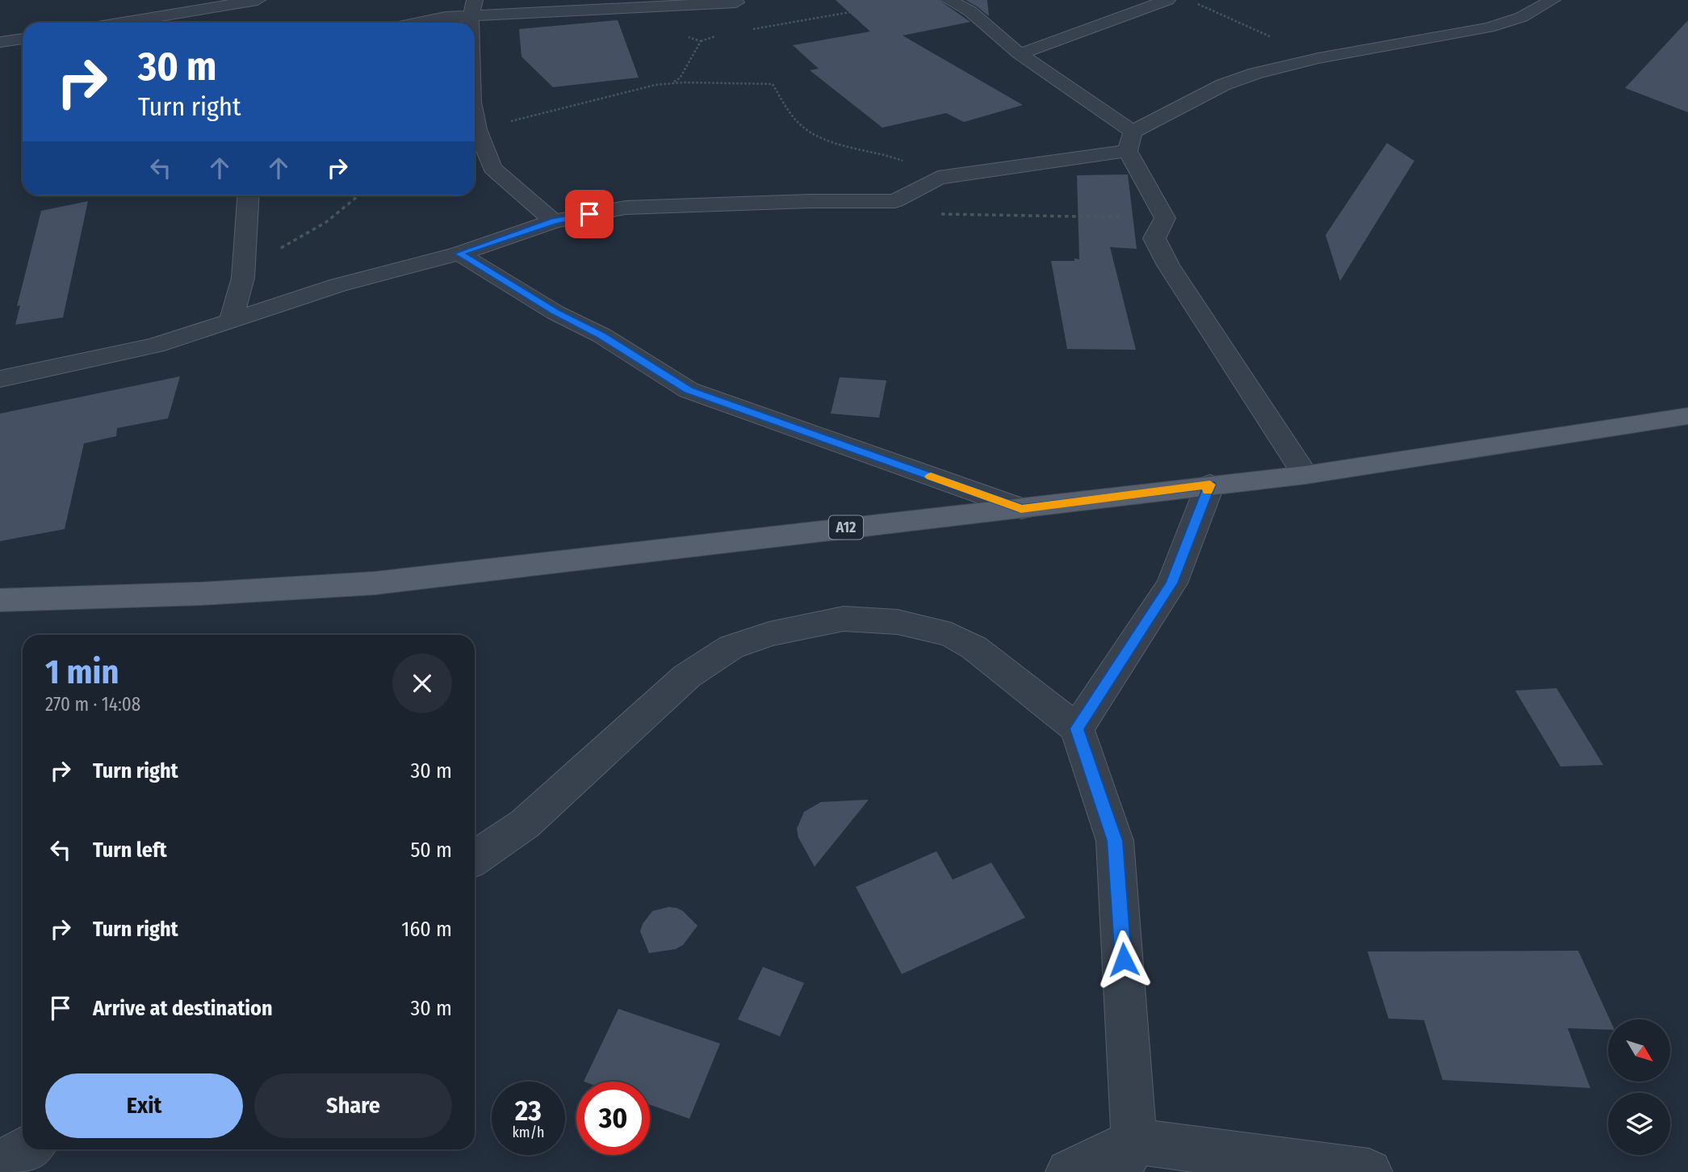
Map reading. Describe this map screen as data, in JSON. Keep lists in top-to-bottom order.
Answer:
{
  "streets": {
    "main road": ["A12"]
  },
  "north": "bottom right",
  "page": {
    "turn": ["30 m", "Turn right"],
    "heading": ["1 min", "270 m · 14:08"],
    "list": [
      {
        "name": "Turn right",
        "value": "30 m"
      },
      {
        "name": "Turn left",
        "value": "50 m"
      },
      {
        "name": "Turn right",
        "value": "160 m"
      },
      {
        "name": "Arrive at destination",
        "value": "30 m"
      }
    ],
    "buttons": ["Exit", "Share"],
    "speed": "23 km/h",
    "limit": "30"
  }
}
